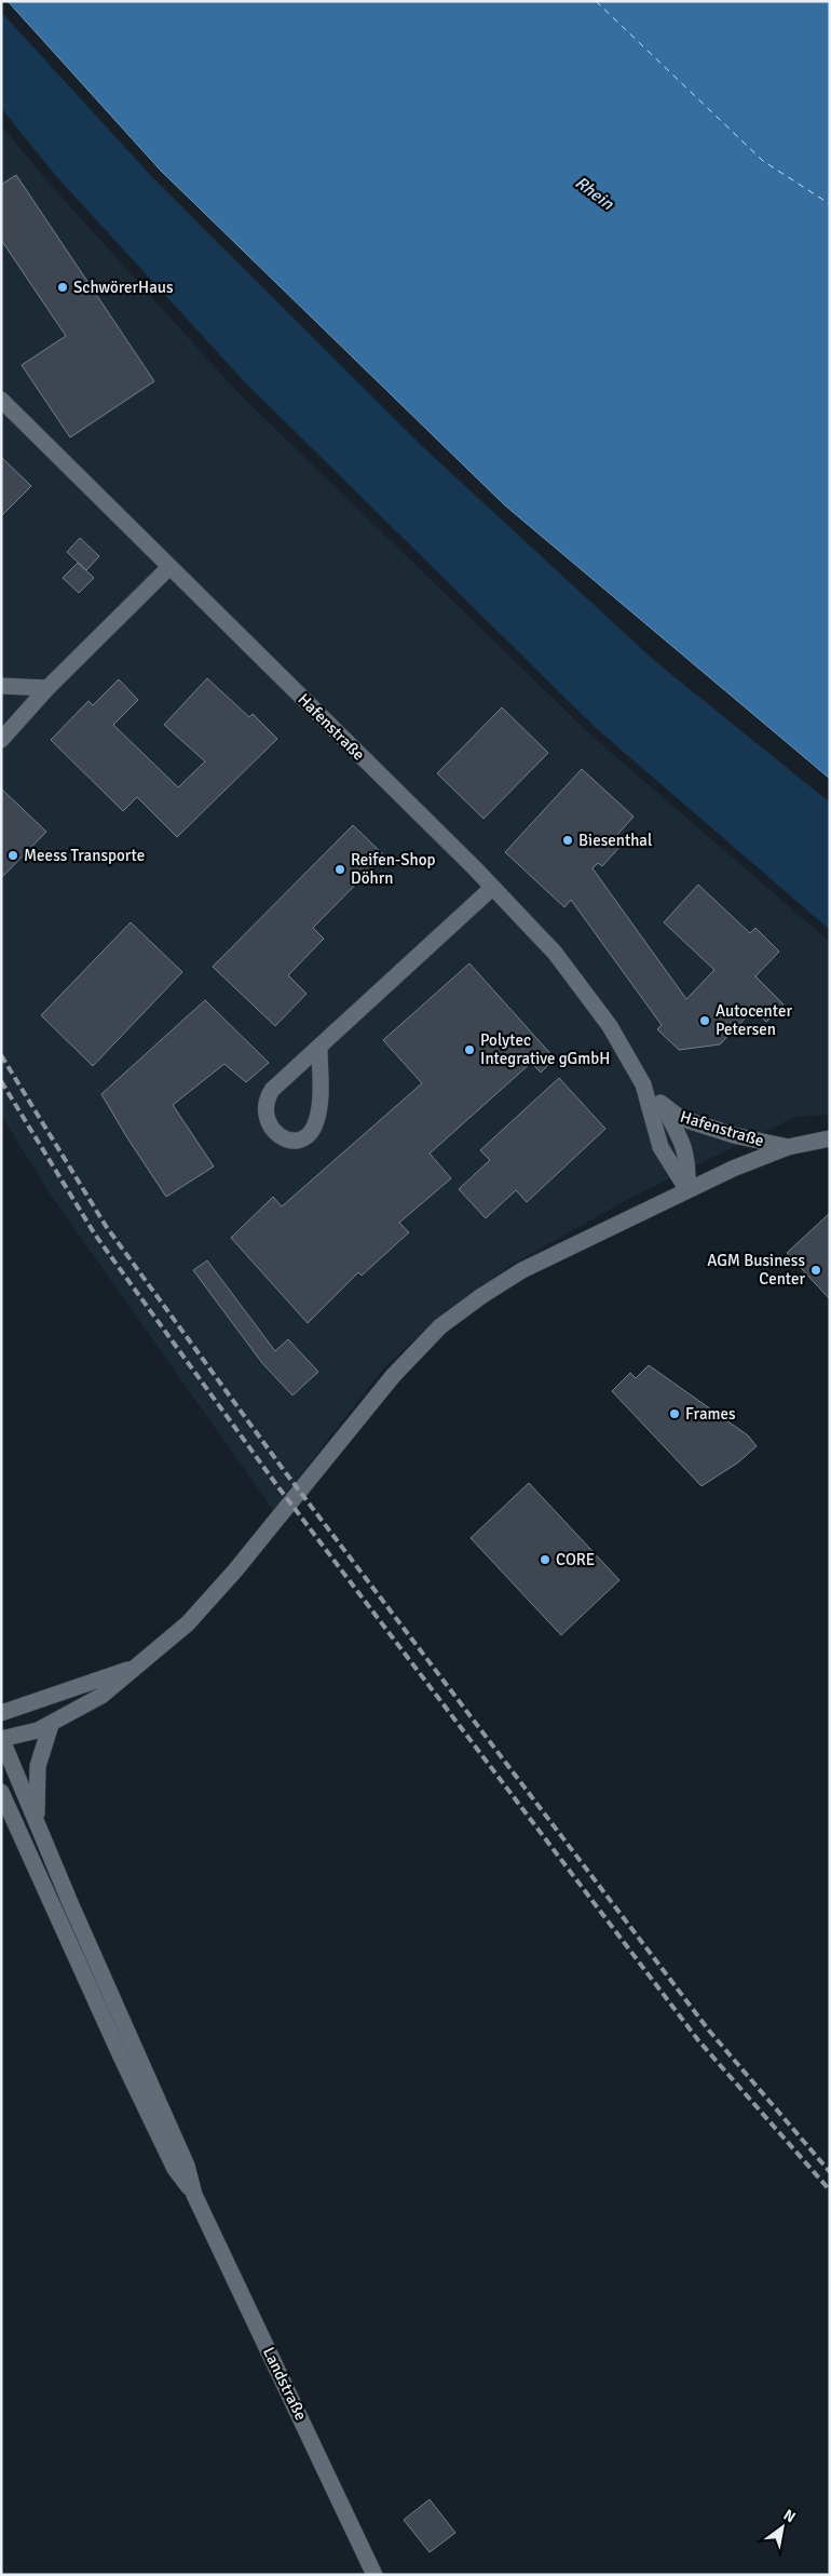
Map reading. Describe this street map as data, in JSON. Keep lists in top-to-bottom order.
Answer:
{
  "streets": {
    "street": ["Hafenstraße", "Landstraße"]
  },
  "water": ["Rhein"],
  "places": [
    "SchwörerHaus",
    "Biesenthal",
    "Meess Transporte",
    "Reifen-Shop Döhrn",
    "Autocenter Petersen",
    "Polytec Integrative gGmbH",
    "AGM Business Center",
    "Frames",
    "CORE"
  ],
  "north": "top right"
}
